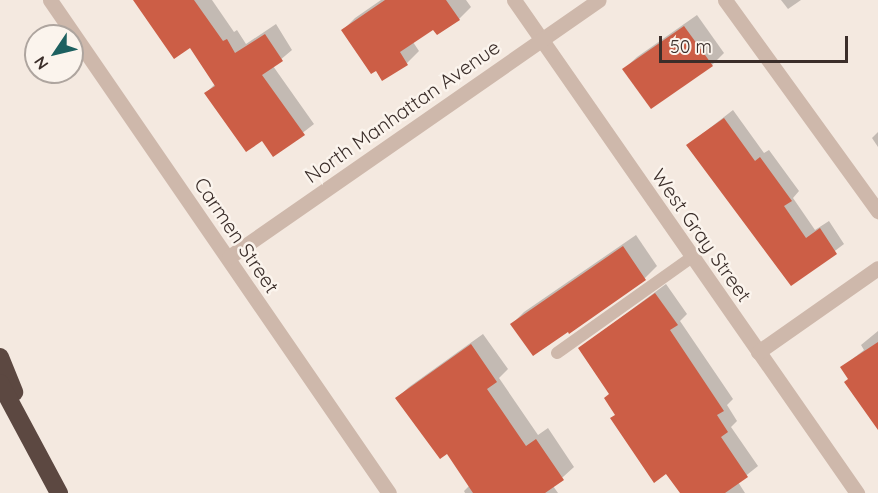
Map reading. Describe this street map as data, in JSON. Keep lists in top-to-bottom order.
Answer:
{
  "streets": {
    "street": ["North Manhattan Avenue", "Carmen Street", "West Gray Street"]
  },
  "crossings": [
    ["North Manhattan Avenue", "Carmen Street"],
    ["North Manhattan Avenue", "West Gray Street"]
  ],
  "scale_bar": "50 m",
  "north": "bottom left"
}
